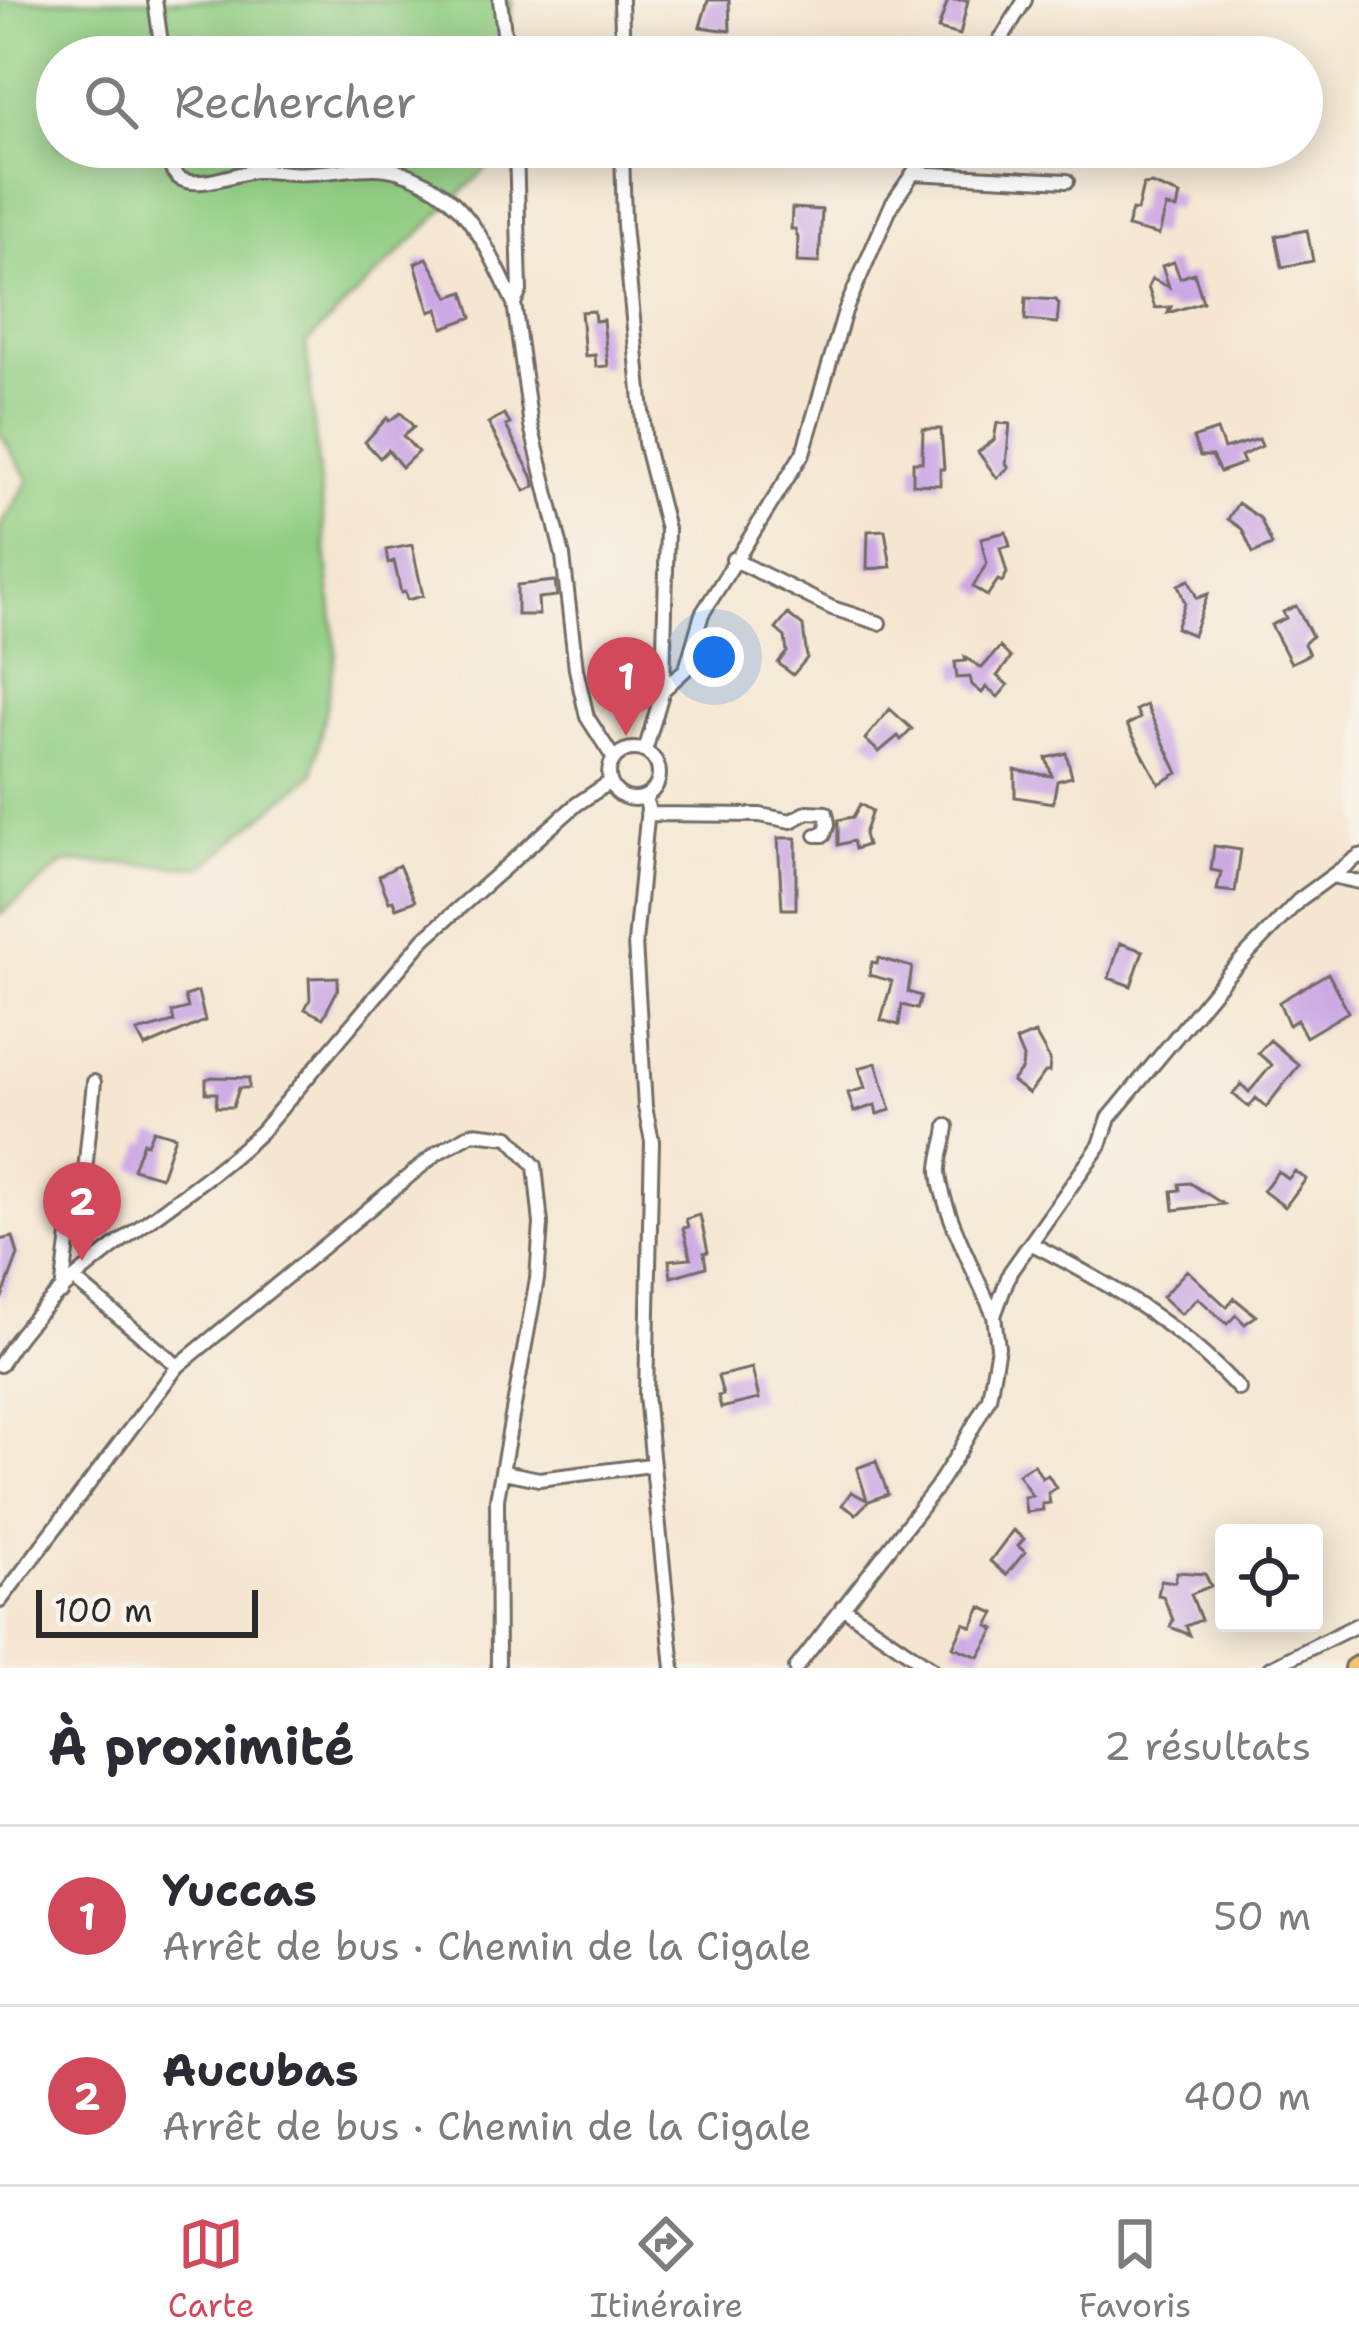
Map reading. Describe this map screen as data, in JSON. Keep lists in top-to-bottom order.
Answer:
{
  "scale_bar": "100 m",
  "page": {
    "search": "Rechercher",
    "pins": ["1", "2"],
    "scale": "100 m",
    "heading": ["À proximité", "2 résultats"],
    "list": [
      {
        "mark": "1",
        "name": "Yuccas",
        "note": "Arrêt de bus · Chemin de la Cigale",
        "value": "50 m"
      },
      {
        "mark": "2",
        "name": "Aucubas",
        "note": "Arrêt de bus · Chemin de la Cigale",
        "value": "400 m"
      }
    ],
    "nav": ["Carte", "Itinéraire", "Favoris"]
  }
}
